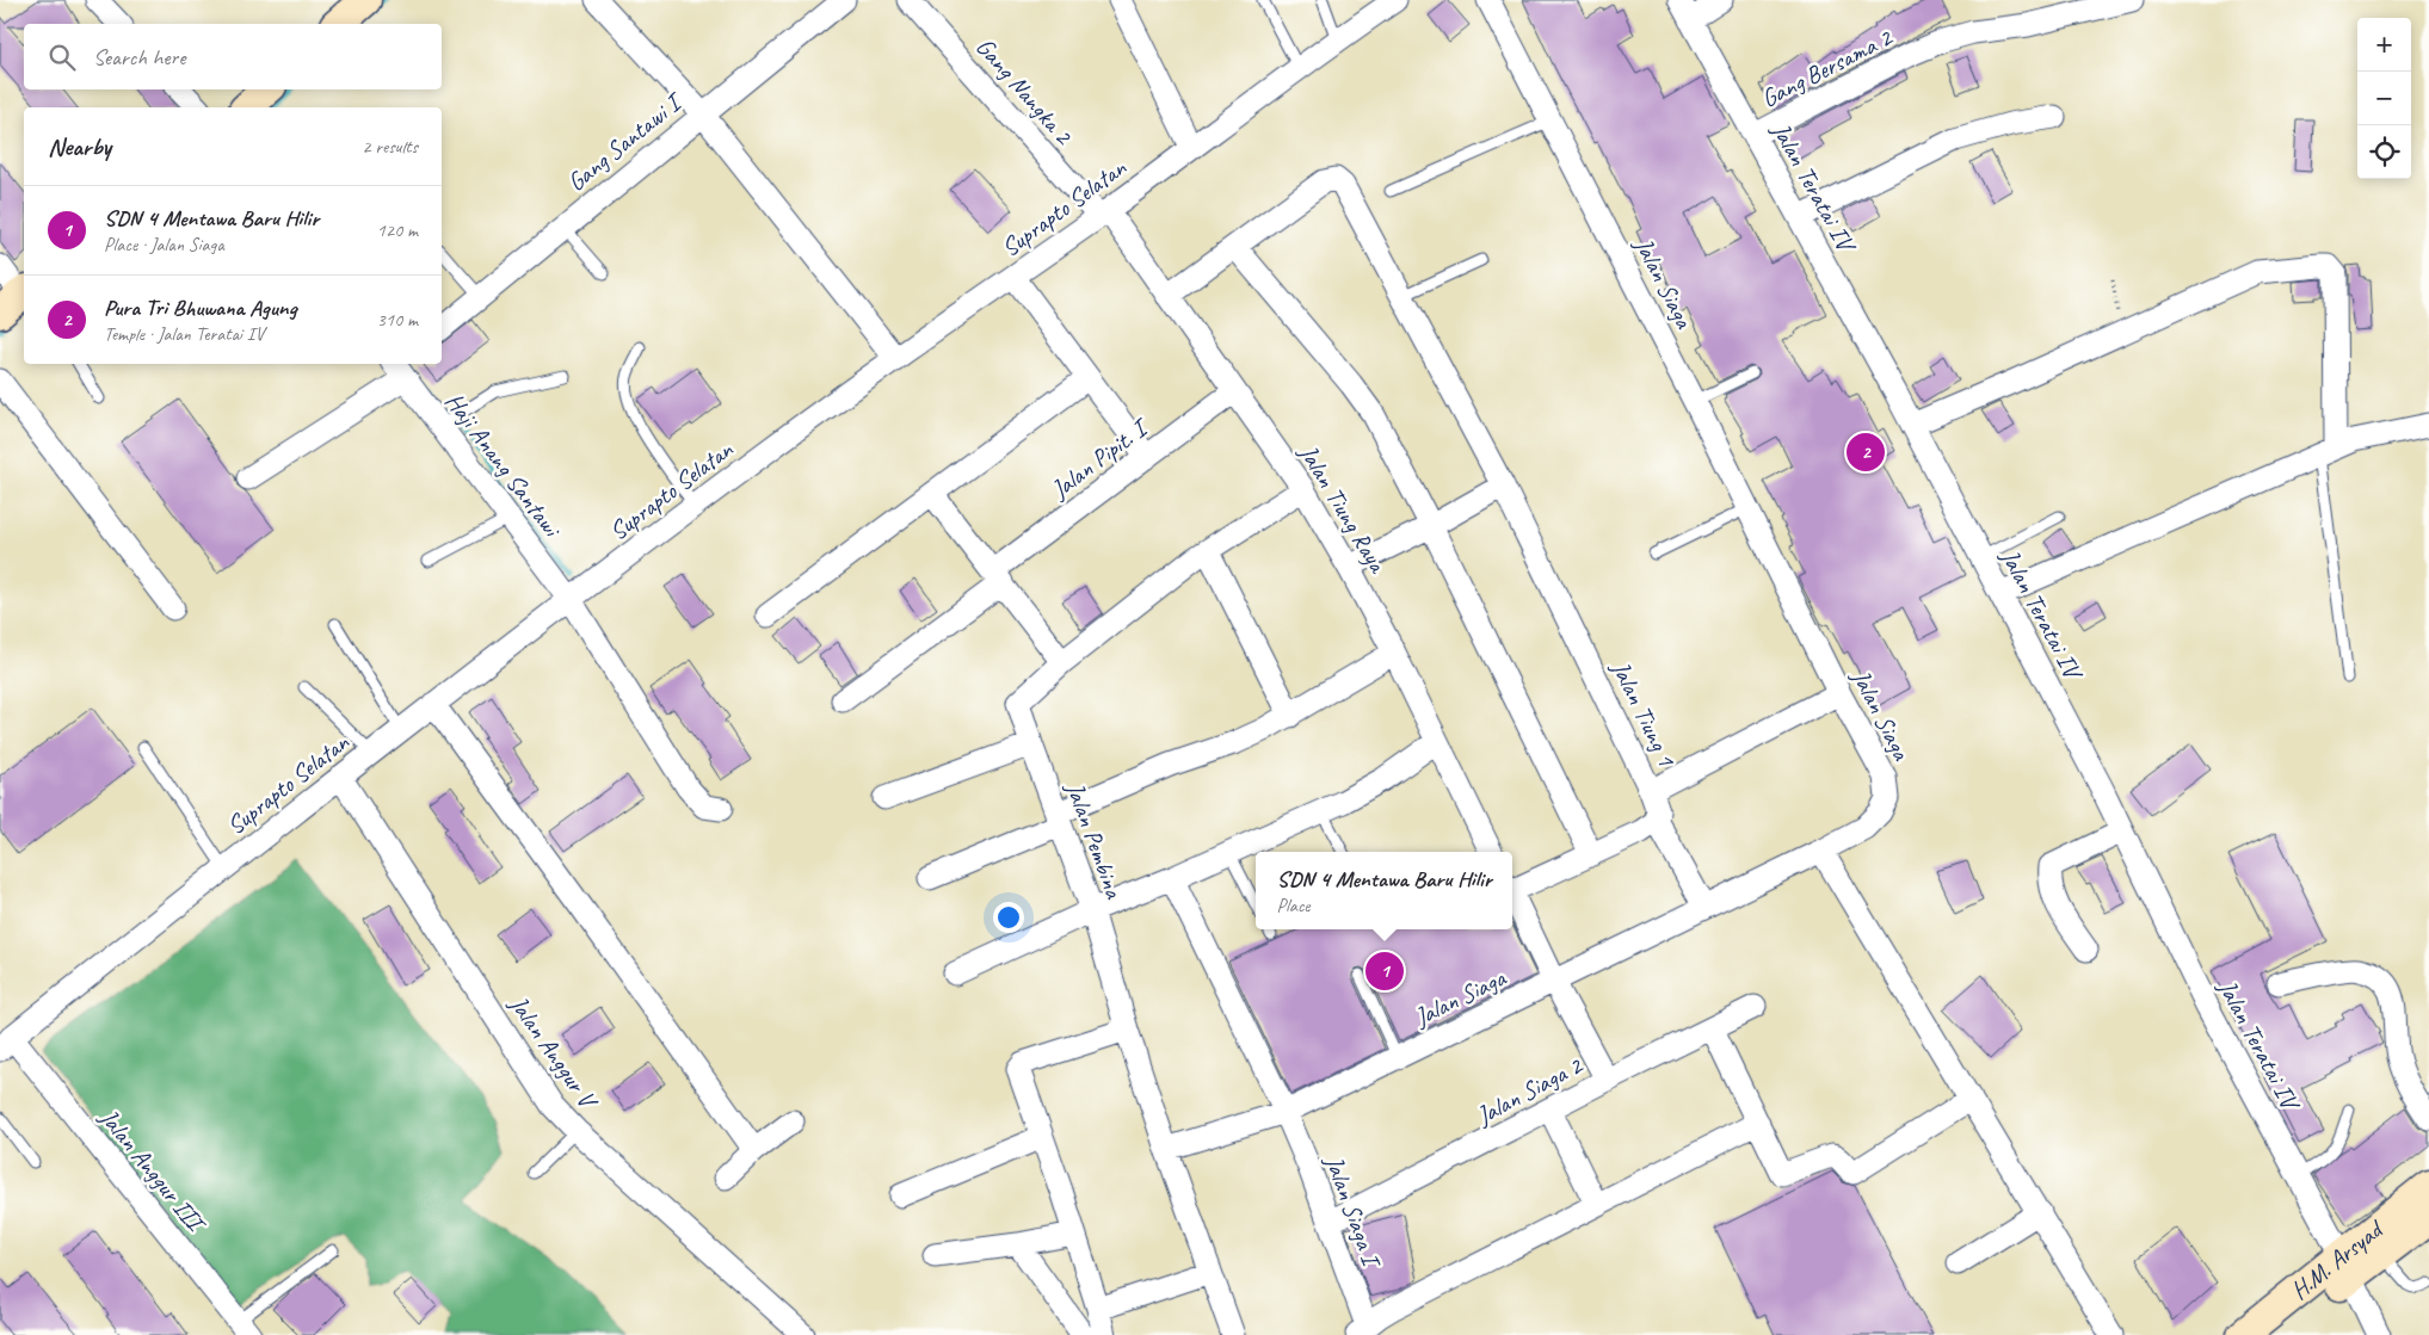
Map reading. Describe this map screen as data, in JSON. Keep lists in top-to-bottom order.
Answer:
{
  "streets": {
    "street": [
      "Gang Bersama 2",
      "Gang Nangka 2",
      "Gang Santawi I",
      "Jalan Teratai IV",
      "Suprapto Selatan",
      "Jalan Siaga",
      "Jalan Pipit. I",
      "Haji Anang Santawi",
      "Jalan Tiung Raya",
      "Jalan Tiung 1",
      "Jalan Pembina",
      "Jalan Anggur V",
      "Jalan Siaga 2",
      "Jalan Anggur III",
      "Jalan Siaga I",
      "H.M. Arsyad"
    ]
  },
  "crossings": [
    ["Gang Bersama 2", "Jalan Teratai IV"],
    ["Gang Nangka 2", "Suprapto Selatan"],
    ["Gang Nangka 2", "Jalan Tiung Raya"],
    ["Jalan Teratai IV", "H.M. Arsyad"],
    ["Suprapto Selatan", "Haji Anang Santawi"],
    ["Suprapto Selatan", "Jalan Tiung Raya"],
    ["Suprapto Selatan", "Jalan Anggur V"],
    ["Suprapto Selatan", "Jalan Anggur III"],
    ["Jalan Siaga", "Jalan Pembina"],
    ["Jalan Siaga", "Jalan Siaga I"],
    ["Jalan Pipit. I", "Jalan Tiung Raya"],
    ["Jalan Tiung Raya", "Jalan Pembina"],
    ["Jalan Siaga 2", "Jalan Siaga I"]
  ],
  "page": {
    "map_buttons": ["+", "−"],
    "search": "Search here",
    "heading": ["Nearby", "2 results"],
    "list": [
      {
        "mark": "1",
        "name": "SDN 4 Mentawa Baru Hilir",
        "note": "Place · Jalan Siaga",
        "value": "120 m"
      },
      {
        "mark": "2",
        "name": "Pura Tri Bhuwana Agung",
        "note": "Temple · Jalan Teratai IV",
        "value": "310 m"
      }
    ],
    "pins": ["2", "1"],
    "popup": ["SDN 4 Mentawa Baru Hilir", "Place"]
  }
}
